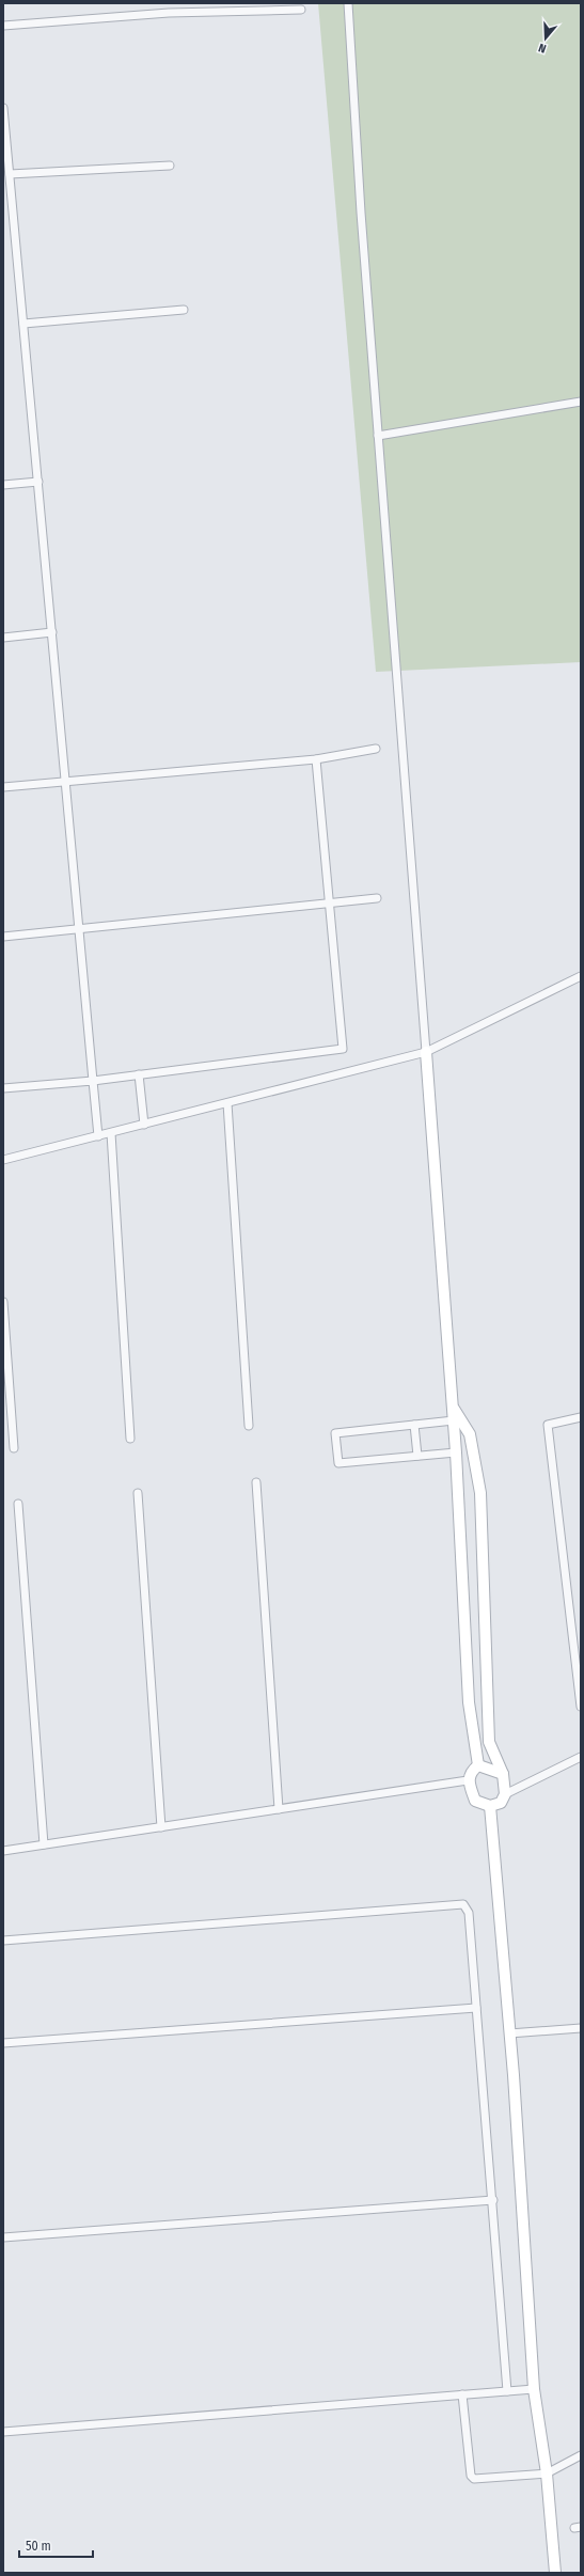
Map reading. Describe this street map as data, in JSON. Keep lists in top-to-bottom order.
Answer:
{
  "scale_bar": "50 m",
  "north": "bottom"
}
